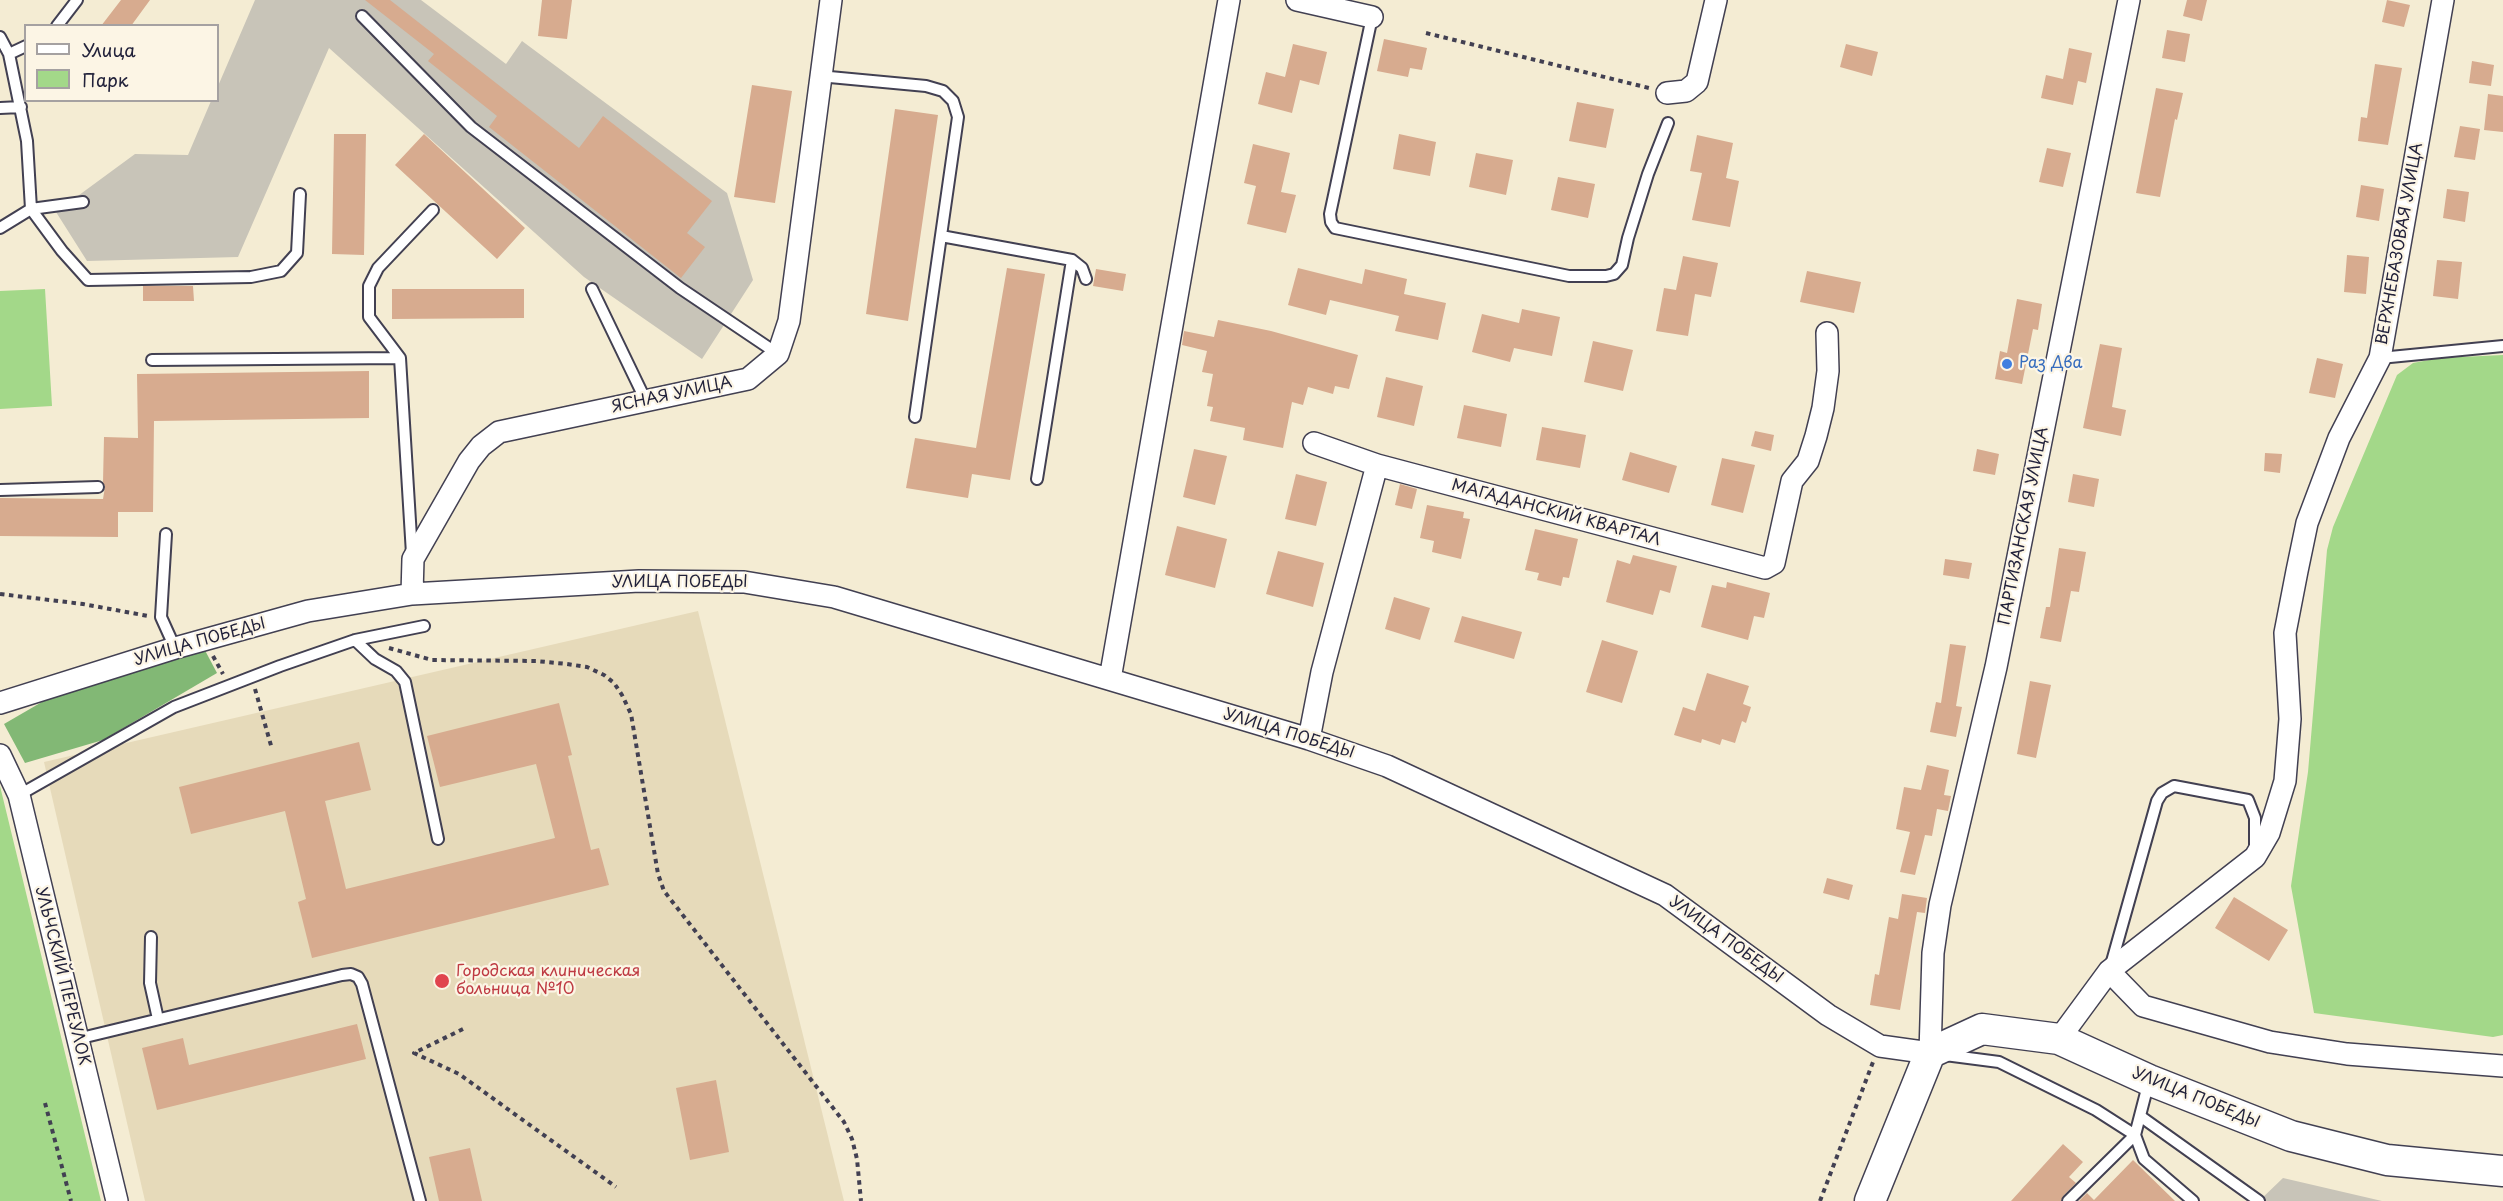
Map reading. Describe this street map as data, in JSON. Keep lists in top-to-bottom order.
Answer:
{
  "streets": {
    "street": [
      "ВЕРХНЕБАЗОВАЯ УЛИЦА",
      "ЯСНАЯ УЛИЦА",
      "МАГАДАНСКИЙ КВАРТАЛ",
      "ПАРТИЗАНСКАЯ УЛИЦА",
      "УЛИЦА ПОБЕДЫ",
      "УЛЬЧСКИЙ ПЕРЕУЛОК"
    ]
  },
  "crossings": [
    ["ВЕРХНЕБАЗОВАЯ УЛИЦА", "УЛИЦА ПОБЕДЫ"],
    ["ПАРТИЗАНСКАЯ УЛИЦА", "УЛИЦА ПОБЕДЫ"]
  ],
  "places": ["Раз Два", "Городская клиническая больница №10"],
  "legend": ["Улица", "Парк"]
}
